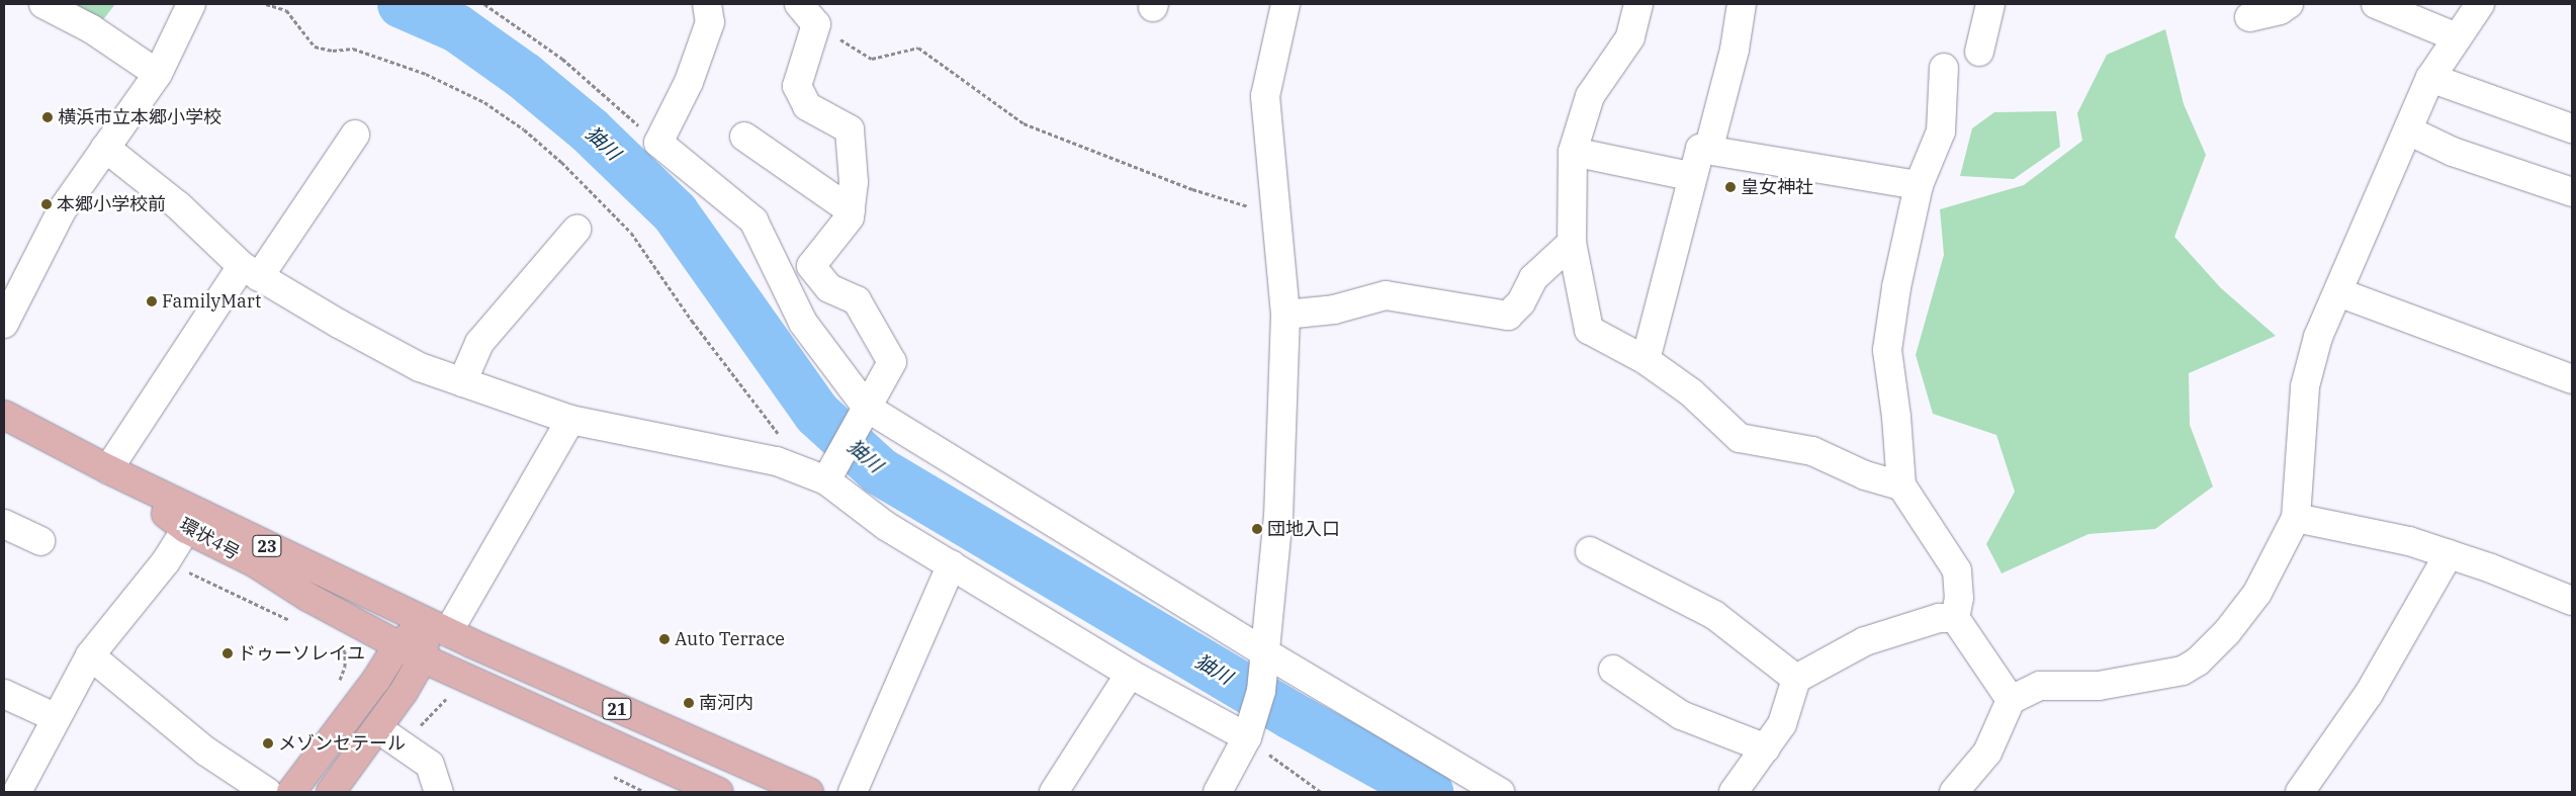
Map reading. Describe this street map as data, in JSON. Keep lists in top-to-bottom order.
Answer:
{
  "streets": {
    "main road": ["環状4号", "23", "21"]
  },
  "crossings": [
    ["環状4号", "21"]
  ],
  "water": ["㹨川"],
  "places": [
    "横浜市立本郷小学校",
    "皇女神社",
    "本郷小学校前",
    "FamilyMart",
    "団地入口",
    "Auto Terrace",
    "ドゥーソレイユ",
    "南河内",
    "メゾンセテール"
  ]
}
